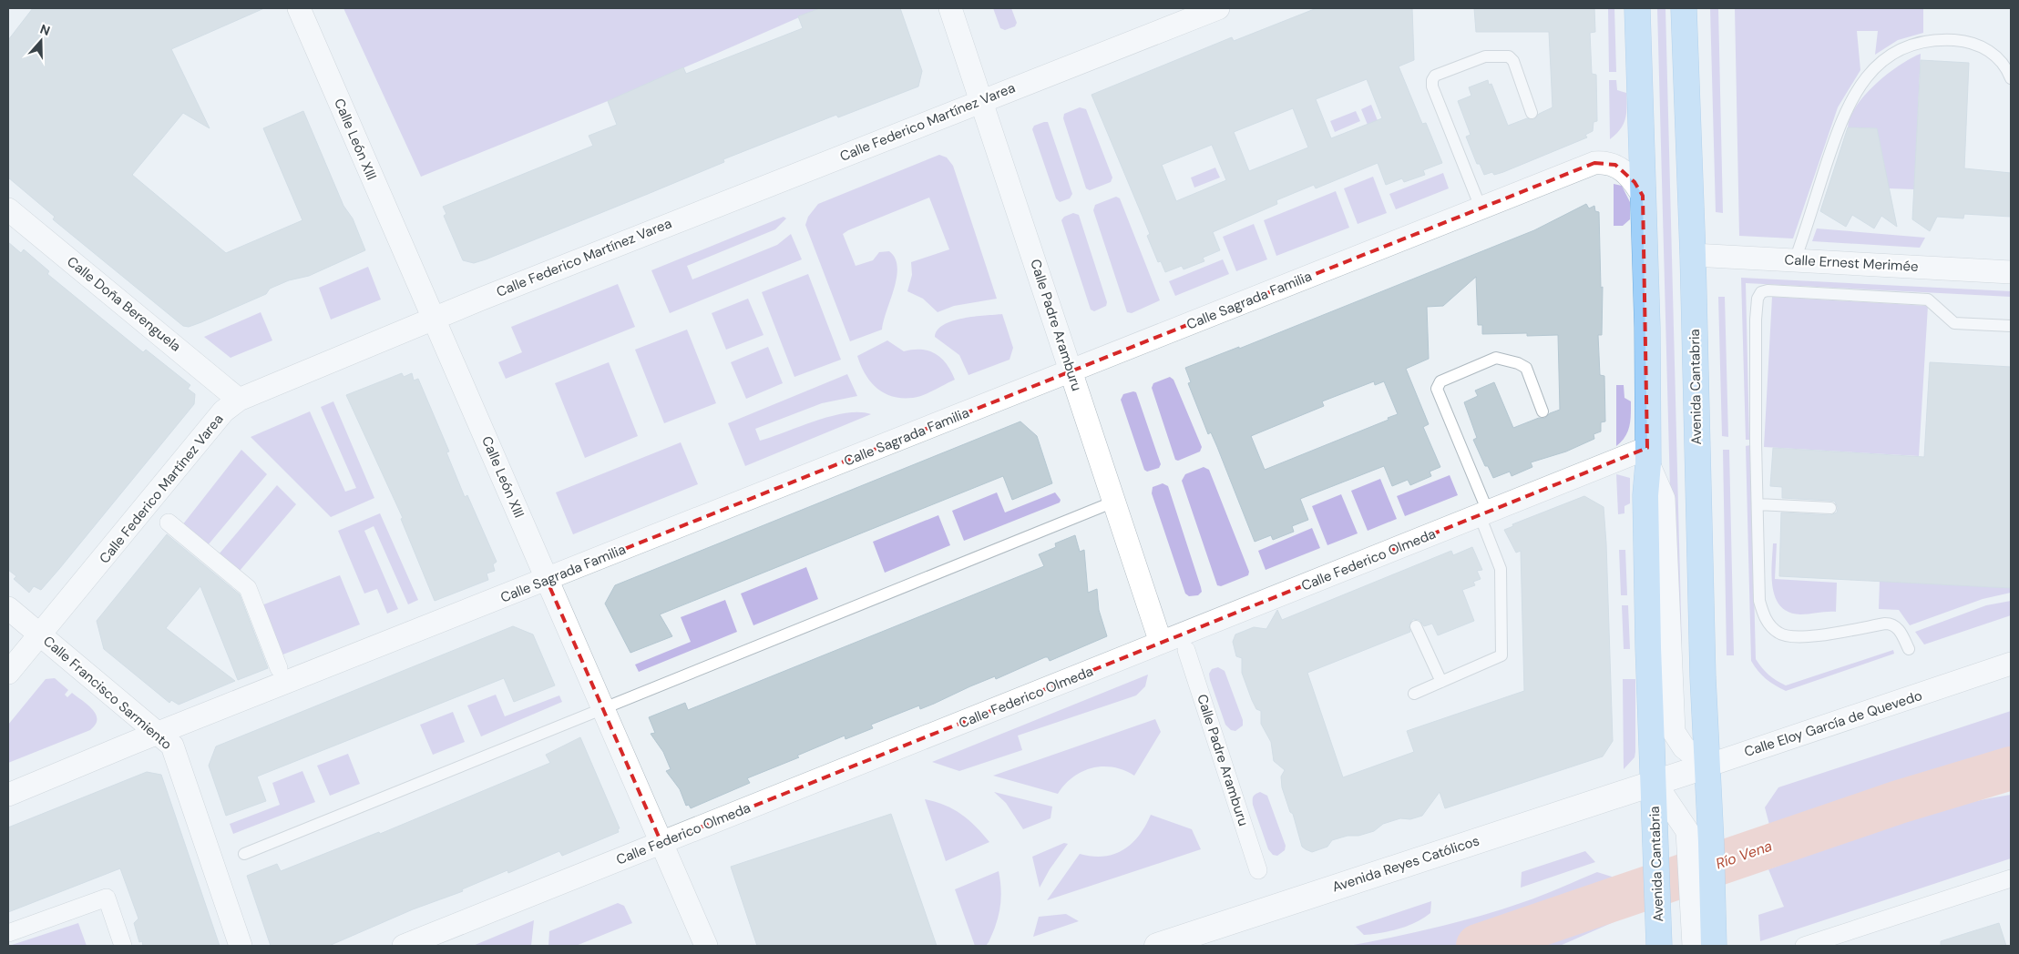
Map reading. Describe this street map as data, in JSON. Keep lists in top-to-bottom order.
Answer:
{
  "streets": {
    "main road": ["Avenida Cantabria"],
    "street": [
      "Calle Federico Martínez Varea",
      "Calle León XIII",
      "Calle Ernest Merimée",
      "Calle Sagrada Familia",
      "Calle Doña Berenguela",
      "Calle Padre Aramburu",
      "Calle Federico Olmeda",
      "Calle Francisco Sarmiento",
      "Calle Eloy García de Quevedo",
      "Avenida Reyes Católicos"
    ]
  },
  "crossings": [
    ["Calle Federico Martínez Varea", "Calle León XIII"],
    ["Calle Federico Martínez Varea", "Calle Doña Berenguela"],
    ["Calle Federico Martínez Varea", "Calle Padre Aramburu"],
    ["Calle Federico Martínez Varea", "Calle Francisco Sarmiento"],
    ["Calle León XIII", "Calle Sagrada Familia"],
    ["Calle León XIII", "Calle Federico Olmeda"],
    ["Calle Ernest Merimée", "Avenida Cantabria"],
    ["Calle Sagrada Familia", "Calle Padre Aramburu"],
    ["Calle Sagrada Familia", "Avenida Cantabria"],
    ["Calle Sagrada Familia", "Calle Francisco Sarmiento"],
    ["Calle Padre Aramburu", "Calle Federico Olmeda"],
    ["Avenida Cantabria", "Calle Federico Olmeda"],
    ["Avenida Cantabria", "Calle Eloy García de Quevedo"],
    ["Avenida Cantabria", "Avenida Reyes Católicos"],
    ["Calle Eloy García de Quevedo", "Avenida Reyes Católicos"]
  ],
  "water": ["Río Vena"],
  "north": "top"
}
